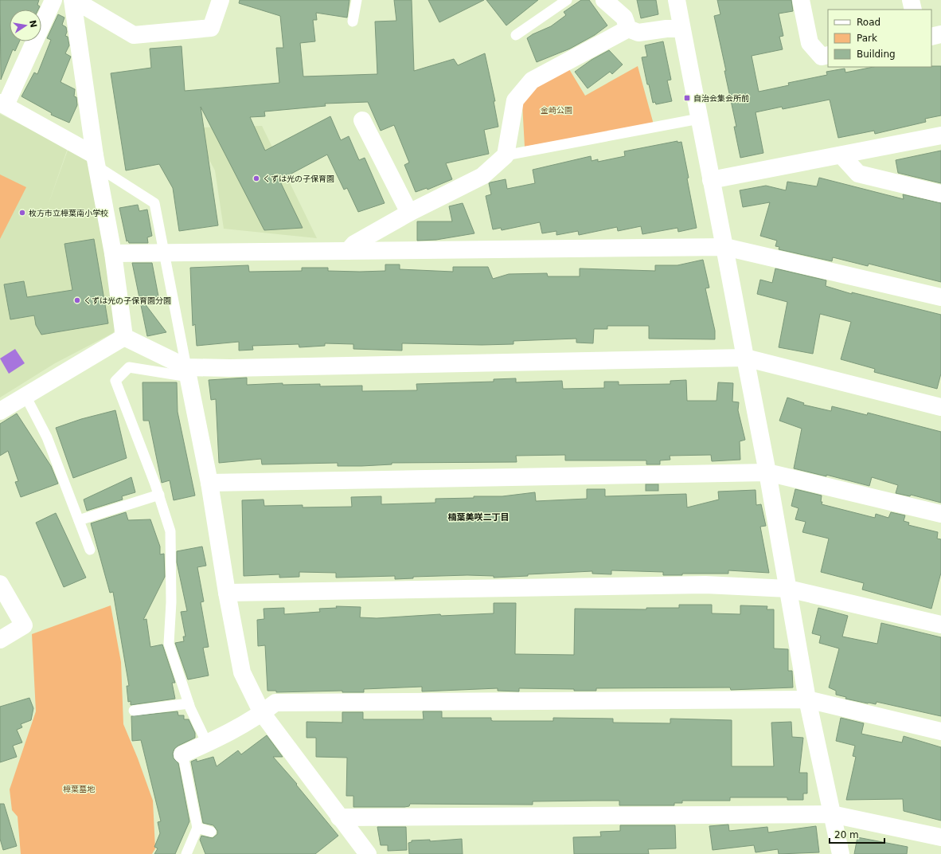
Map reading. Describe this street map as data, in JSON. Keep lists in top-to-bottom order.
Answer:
{
  "districts": ["楠葉美咲二丁目"],
  "parks": ["金崎公園", "樟葉墓地"],
  "places": {
    "transit": ["自治会集会所前"],
    "other": ["くずは光の子保育園", "枚方市立樟葉南小学校", "くずは光の子保育園分園"]
  },
  "legend": ["Road", "Park", "Building"],
  "scale_bar": "20 m",
  "north": "right"
}
